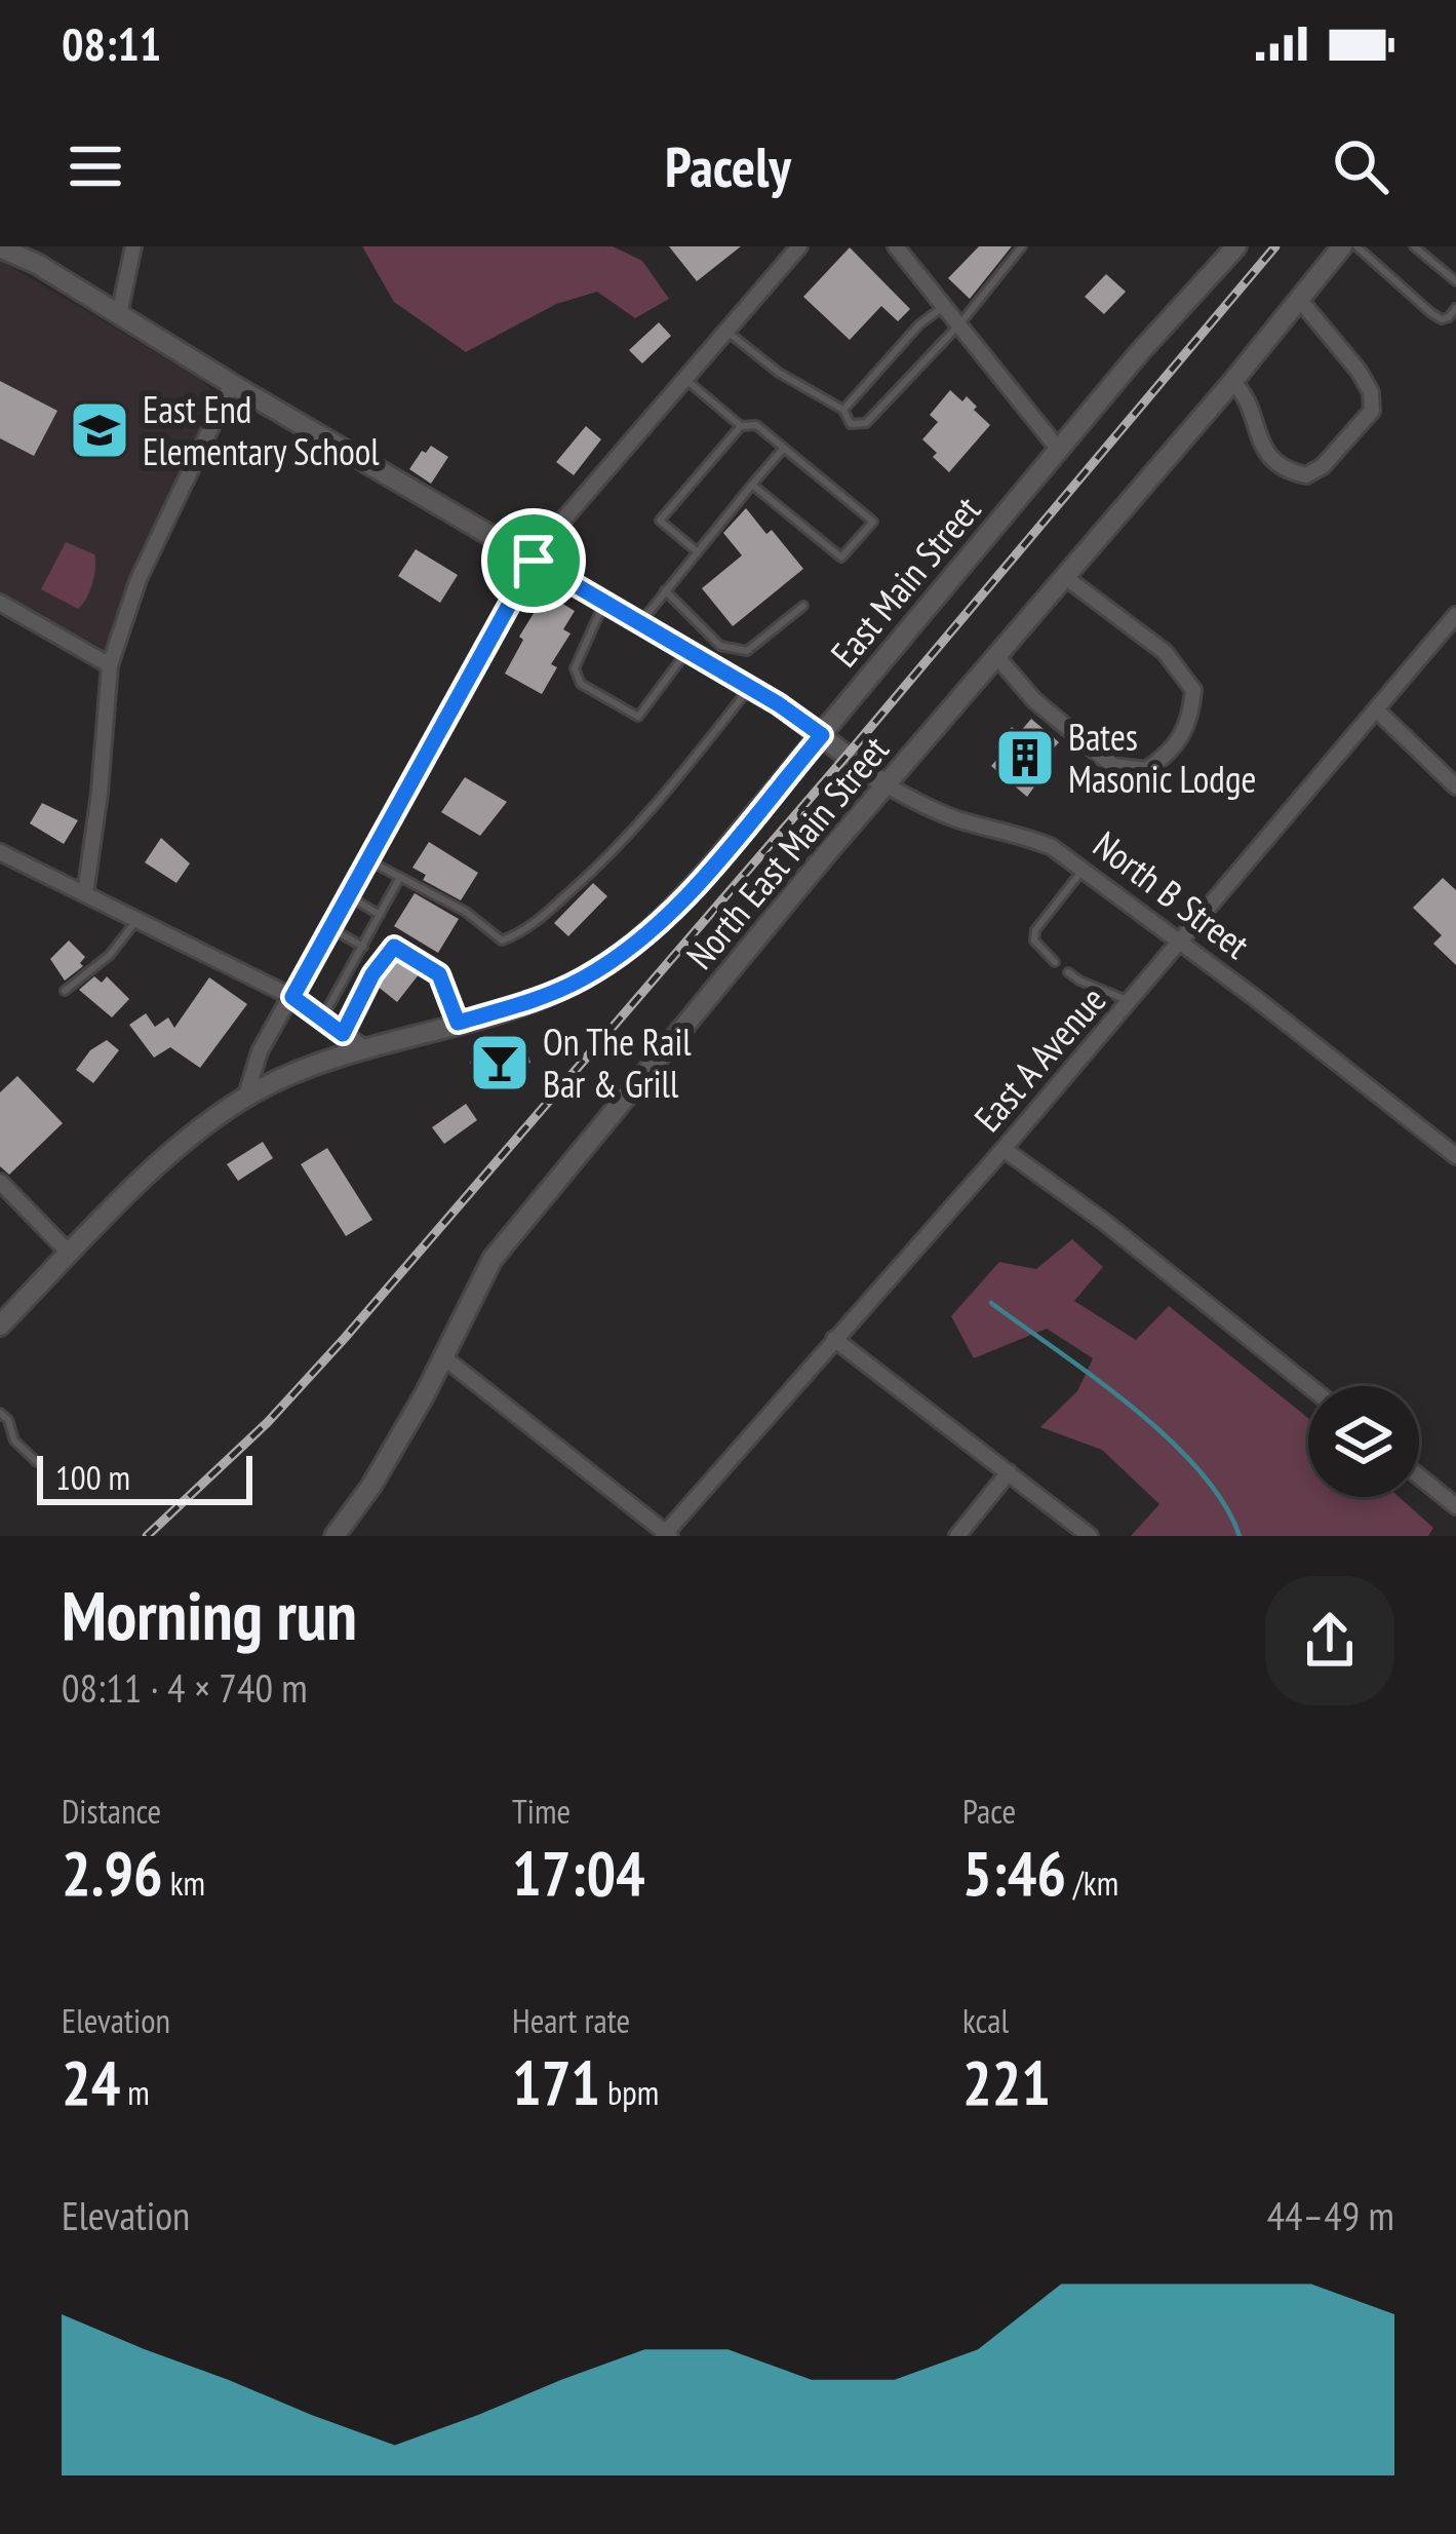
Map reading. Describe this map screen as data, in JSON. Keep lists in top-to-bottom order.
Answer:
{
  "streets": {
    "street": [
      "East Main Street",
      "North East Main Street",
      "North B Street",
      "East A Avenue"
    ]
  },
  "crossings": [
    ["East Main Street", "North B Street"],
    ["North East Main Street", "North B Street"],
    ["North B Street", "East A Avenue"]
  ],
  "places": {
    "school or university": ["East End Elementary School"],
    "building": ["Bates Masonic Lodge"],
    "bar": ["On The Rail Bar & Grill"]
  },
  "scale_bar": "100 m",
  "page": {
    "status": "08:11",
    "header": "Pacely",
    "scale": "100 m",
    "heading": ["Morning run", "08:11 · 4 × 740 m"],
    "stats": [
      ["Distance", "2.96 km"],
      ["Time", "17:04"],
      ["Pace", "5:46 /km"],
      ["Elevation", "24 m"],
      ["Heart rate", "171 bpm"],
      ["kcal", "221"]
    ],
    "chart": ["Elevation", "44–49 m"]
  }
}
